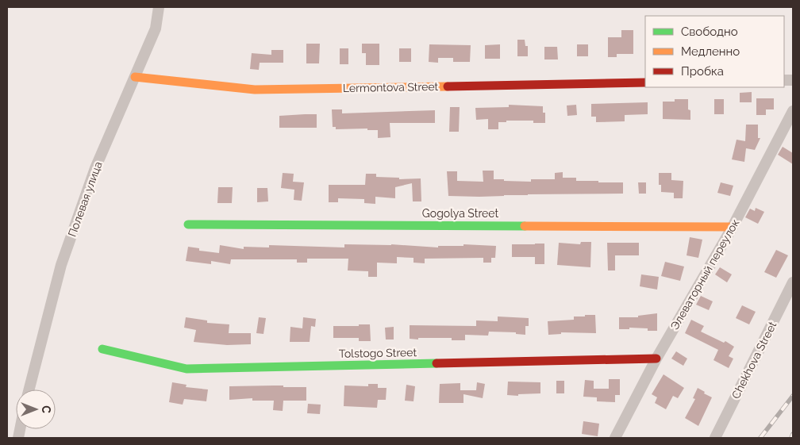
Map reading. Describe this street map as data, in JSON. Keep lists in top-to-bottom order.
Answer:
{
  "streets": {
    "street": [
      "Lermontova Street",
      "Полевая улица",
      "Gogolya Street",
      "Элеваторный переулок",
      "Tolstogo Street",
      "Chekhova Street"
    ]
  },
  "crossings": [
    ["Lermontova Street", "Полевая улица"],
    ["Gogolya Street", "Элеваторный переулок"],
    ["Элеваторный переулок", "Tolstogo Street"]
  ],
  "legend": ["Свободно", "Медленно", "Пробка"],
  "north": "right"
}
